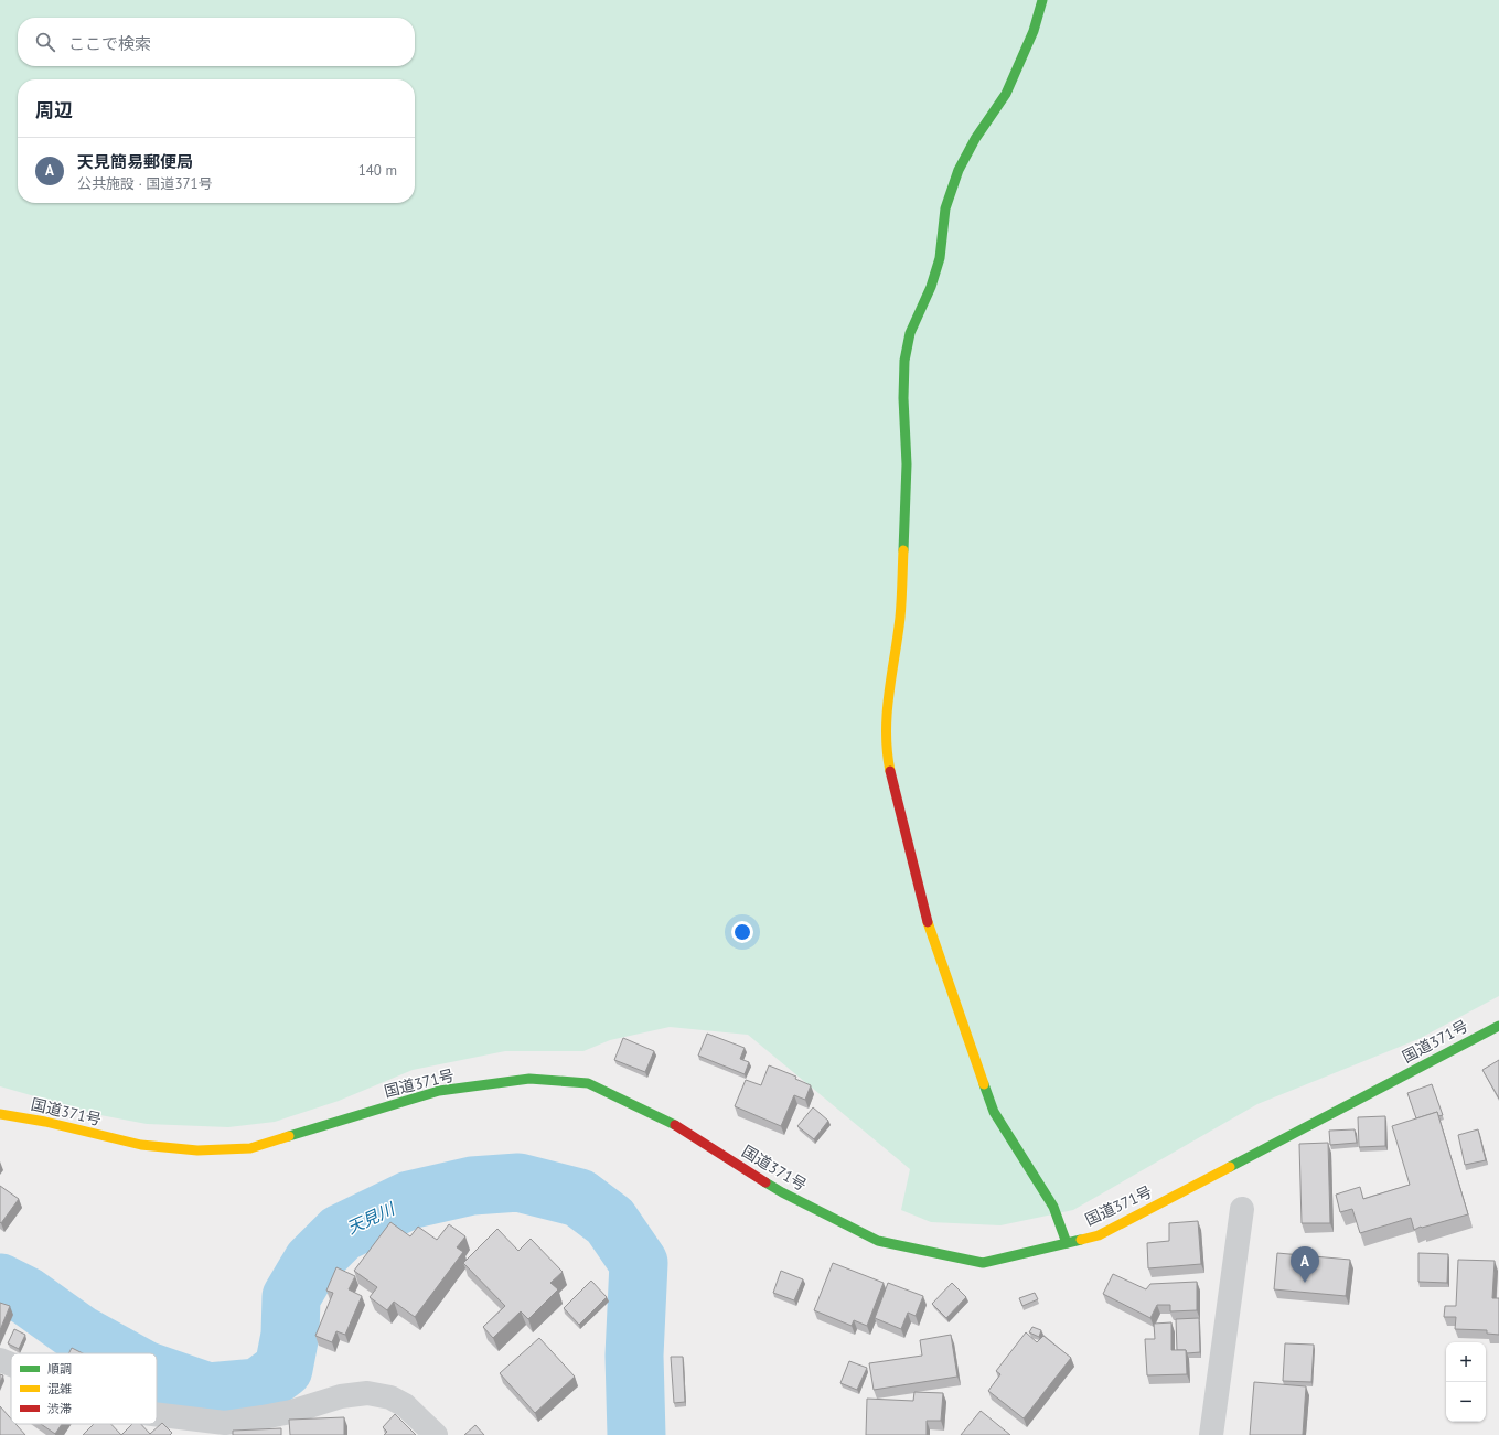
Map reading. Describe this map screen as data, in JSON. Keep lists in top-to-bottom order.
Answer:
{
  "streets": {
    "main road": ["国道371号"]
  },
  "water": ["天見川"],
  "legend": ["順調", "混雑", "渋滞"],
  "page": {
    "search": "ここで検索",
    "heading": "周辺",
    "list": [
      {
        "mark": "A",
        "name": "天見簡易郵便局",
        "note": "公共施設 · 国道371号",
        "value": "140 m"
      }
    ],
    "pins": "A",
    "map_buttons": ["+", "−"]
  }
}
